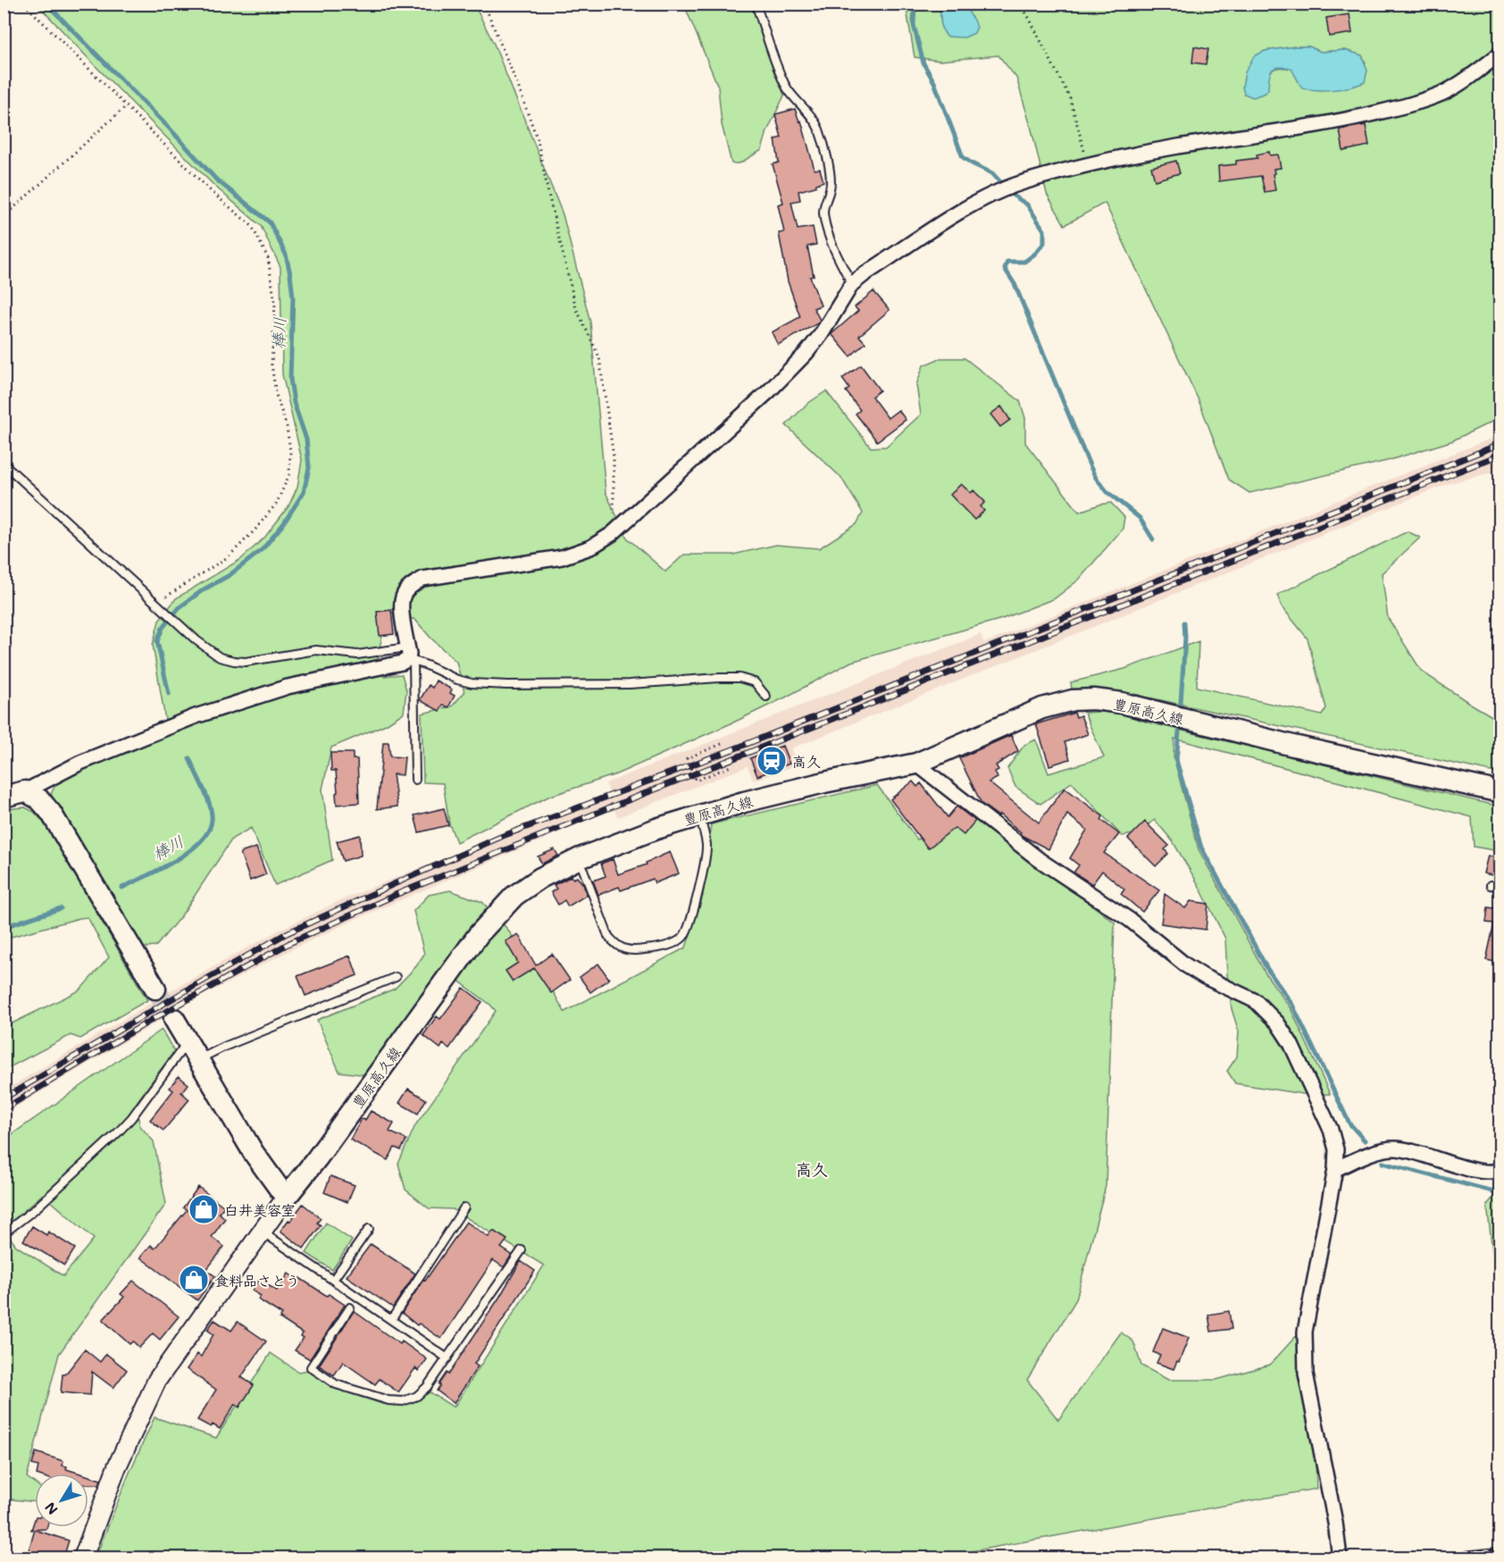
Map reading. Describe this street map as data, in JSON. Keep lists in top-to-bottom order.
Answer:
{
  "streets": {
    "main road": ["豊原高久線"]
  },
  "districts": ["高久"],
  "water": ["棒川"],
  "places": {
    "station": ["高久"],
    "shop": ["白井美容室", "食料品さとう"]
  },
  "north": "bottom left"
}
